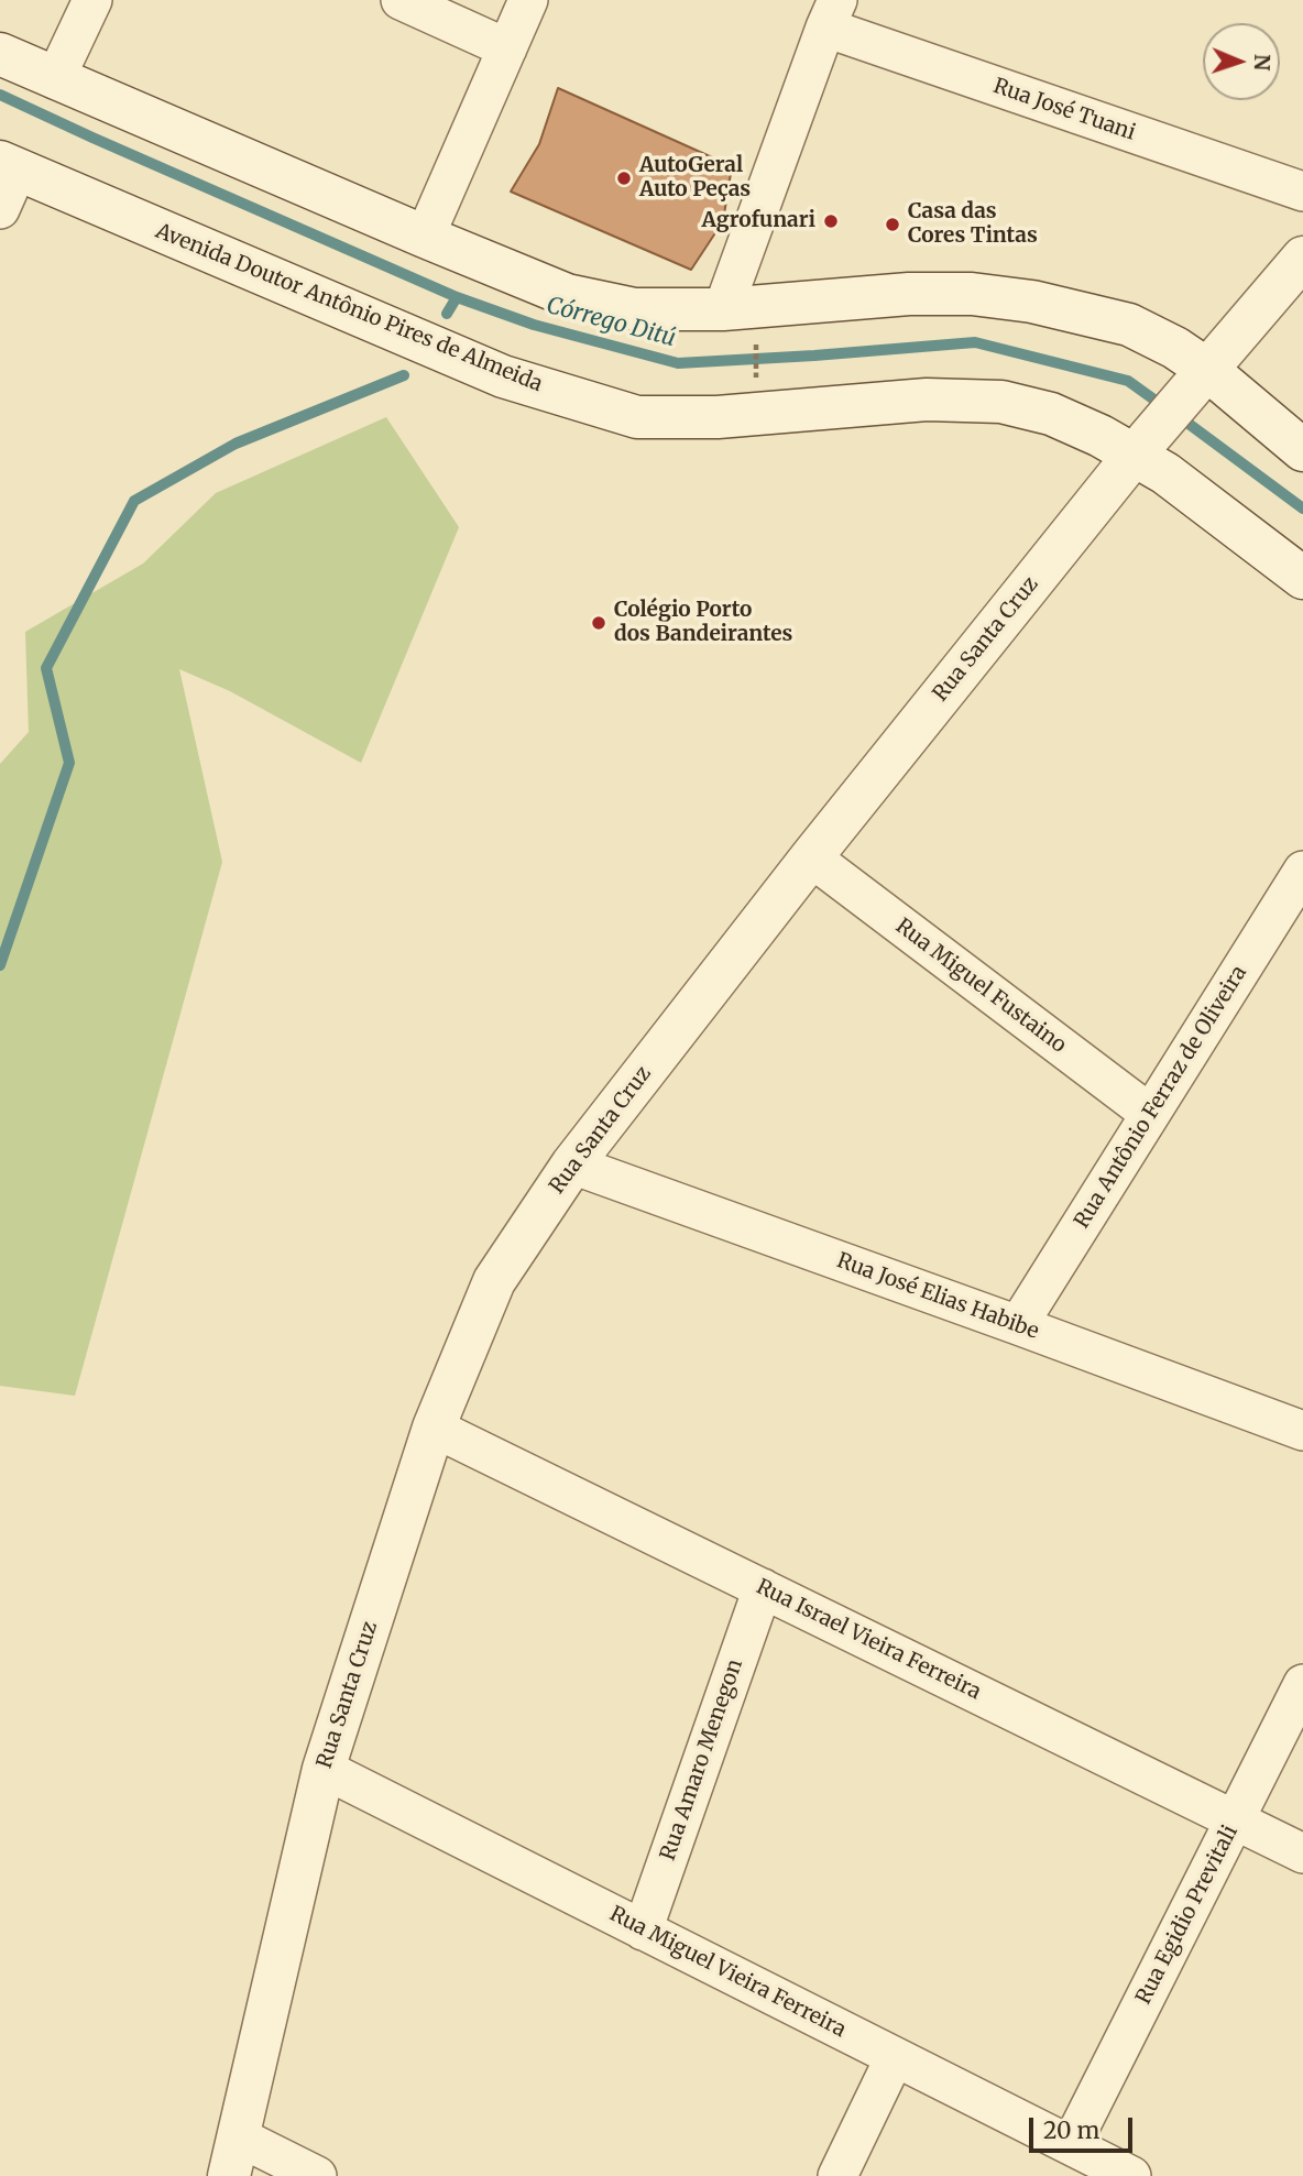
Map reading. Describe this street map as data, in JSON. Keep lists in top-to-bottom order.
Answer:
{
  "streets": {
    "main road": ["Avenida Doutor Antônio Pires de Almeida", "Rua Santa Cruz"],
    "street": [
      "Rua José Tuani",
      "Rua Miguel Fustaino",
      "Rua Antônio Ferraz de Oliveira",
      "Rua José Elias Habibe",
      "Rua Israel Vieira Ferreira",
      "Rua Amaro Menegon",
      "Rua Egidio Previtali",
      "Rua Miguel Vieira Ferreira"
    ]
  },
  "crossings": [
    ["Avenida Doutor Antônio Pires de Almeida", "Rua Santa Cruz"],
    ["Rua Santa Cruz", "Rua Miguel Fustaino"],
    ["Rua Santa Cruz", "Rua José Elias Habibe"],
    ["Rua Santa Cruz", "Rua Israel Vieira Ferreira"],
    ["Rua Santa Cruz", "Rua Miguel Vieira Ferreira"],
    ["Rua Miguel Fustaino", "Rua Antônio Ferraz de Oliveira"],
    ["Rua Antônio Ferraz de Oliveira", "Rua José Elias Habibe"],
    ["Rua Israel Vieira Ferreira", "Rua Amaro Menegon"],
    ["Rua Israel Vieira Ferreira", "Rua Egidio Previtali"],
    ["Rua Amaro Menegon", "Rua Miguel Vieira Ferreira"],
    ["Rua Egidio Previtali", "Rua Miguel Vieira Ferreira"]
  ],
  "water": ["Córrego Ditú"],
  "places": [
    "AutoGeral Auto Peças",
    "Agrofunari",
    "Casa das Cores Tintas",
    "Colégio Porto dos Bandeirantes"
  ],
  "scale_bar": "20 m",
  "north": "right"
}
